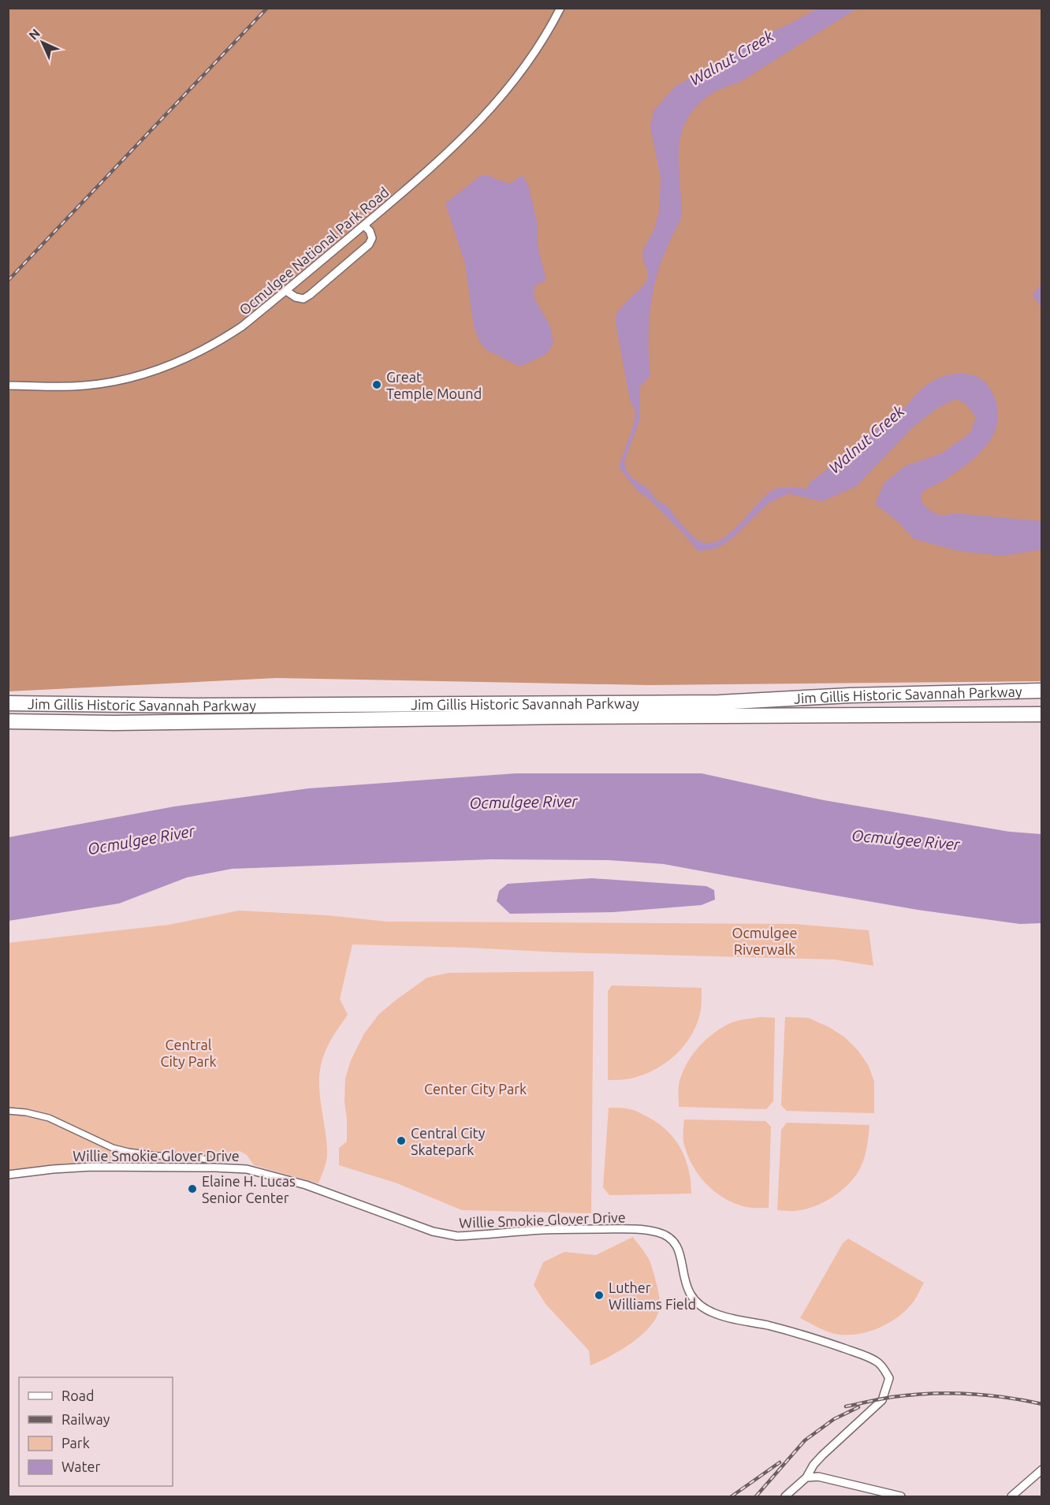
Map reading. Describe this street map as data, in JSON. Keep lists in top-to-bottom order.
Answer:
{
  "streets": {
    "highway": ["Jim Gillis Historic Savannah Parkway"],
    "street": ["Ocmulgee National Park Road", "Willie Smokie Glover Drive"]
  },
  "water": ["Walnut Creek", "Ocmulgee River"],
  "parks": ["Ocmulgee Riverwalk", "Central City Park", "Center City Park"],
  "places": [
    "Great Temple Mound",
    "Central City Skatepark",
    "Elaine H. Lucas Senior Center",
    "Luther Williams Field"
  ],
  "legend": [
    "Road",
    "Railway",
    "Park",
    "Water"
  ],
  "north": "top left"
}
